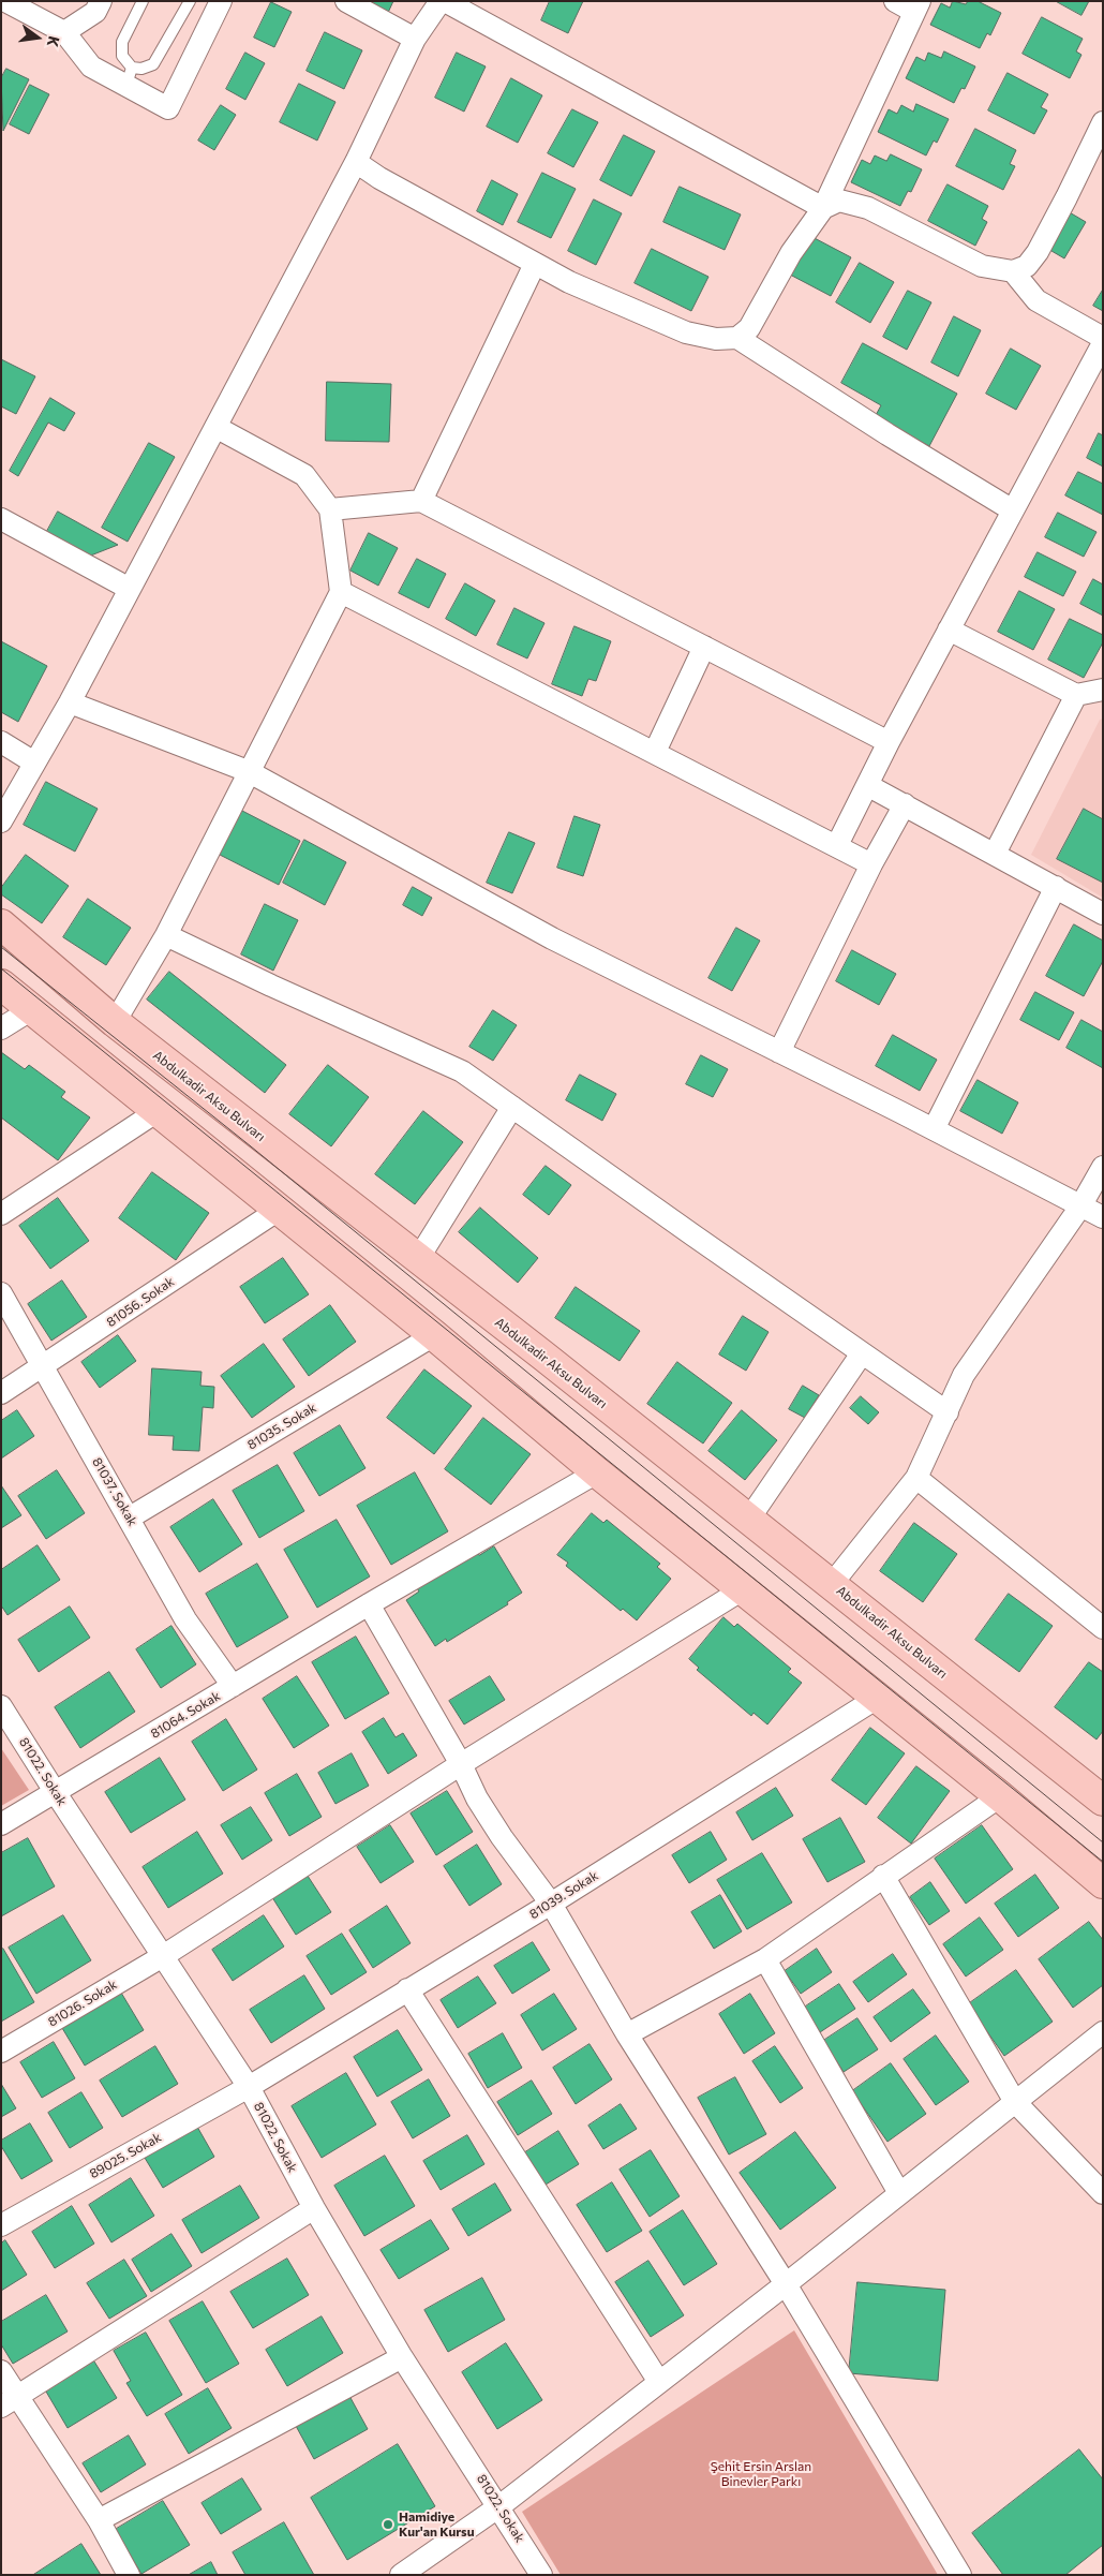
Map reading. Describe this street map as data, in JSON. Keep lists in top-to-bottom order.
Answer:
{
  "streets": {
    "main road": ["Abdulkadir Aksu Bulvarı"],
    "street": [
      "81056. Sokak",
      "81035. Sokak",
      "81037. Sokak",
      "81064. Sokak",
      "81022. Sokak",
      "81039. Sokak",
      "81026. Sokak",
      "89025. Sokak"
    ]
  },
  "crossings": [
    ["81056. Sokak", "81037. Sokak"],
    ["81035. Sokak", "81037. Sokak"],
    ["81037. Sokak", "81064. Sokak"],
    ["81064. Sokak", "81022. Sokak"],
    ["81022. Sokak", "81039. Sokak"],
    ["81022. Sokak", "81026. Sokak"],
    ["81022. Sokak", "89025. Sokak"],
    ["81039. Sokak", "89025. Sokak"]
  ],
  "parks": ["Şehit Ersin Arslan Binevler Parkı"],
  "places": ["Hamidiye Kur'an Kursu"],
  "north": "right"
}
